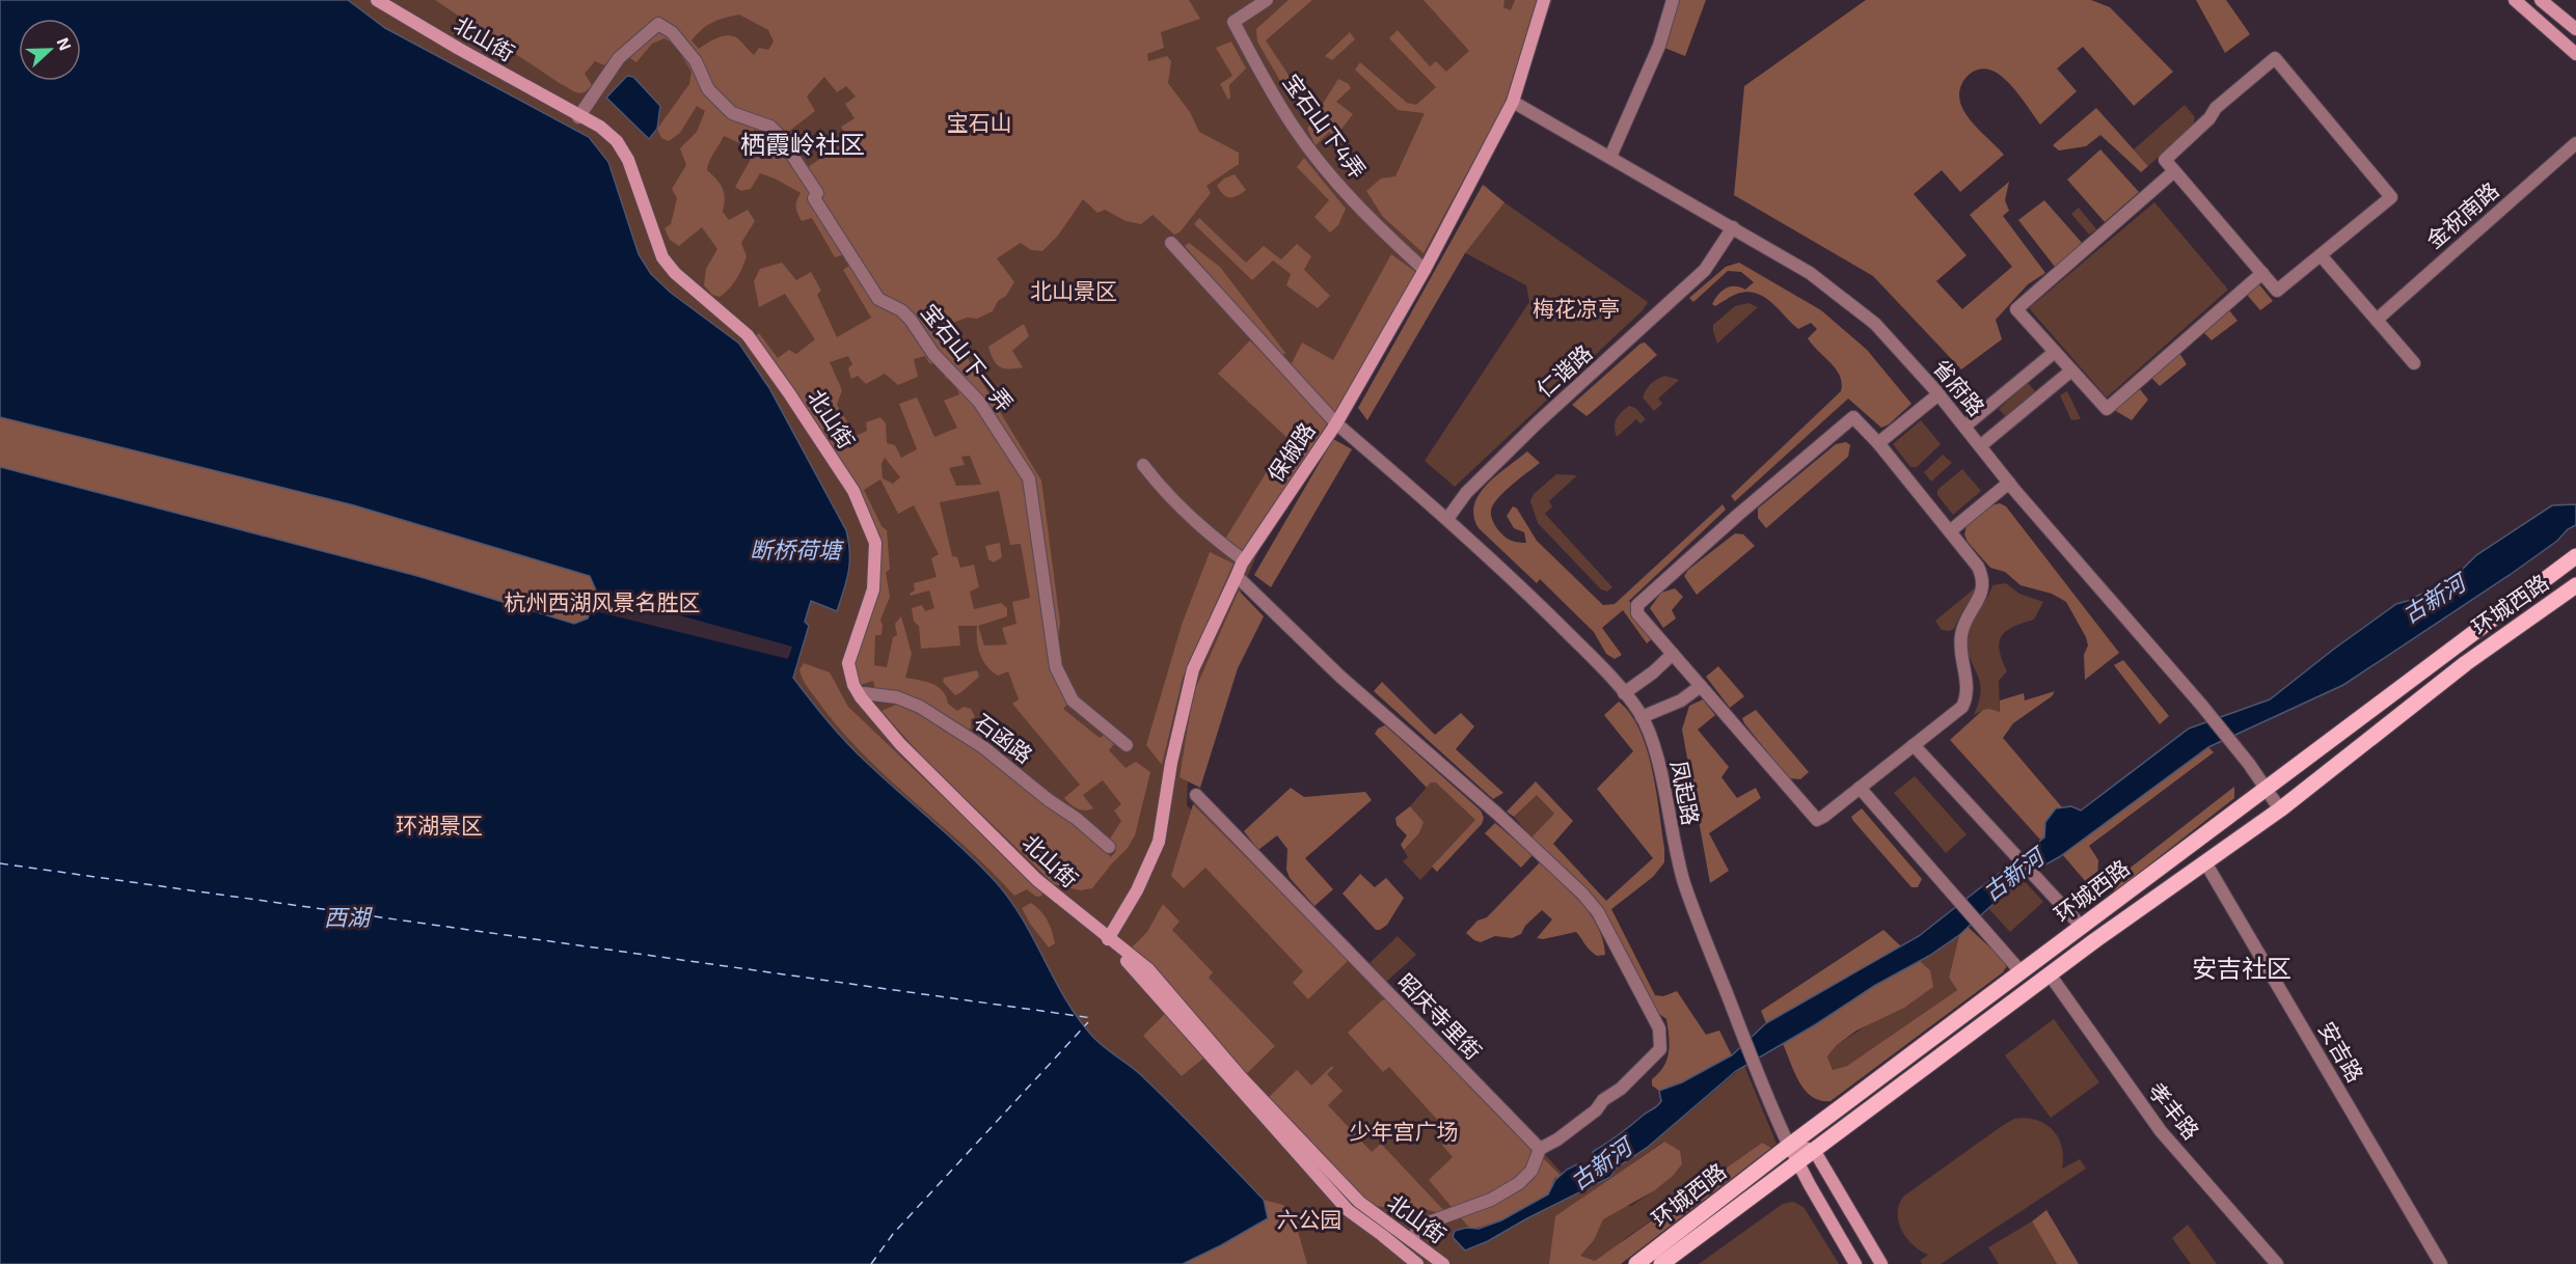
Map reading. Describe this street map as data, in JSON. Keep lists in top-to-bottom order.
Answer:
{
  "streets": {
    "main road": [
      "北山街",
      "保俶路",
      "环城西路",
      "凤起路"
    ],
    "street": [
      "宝石山下4弄",
      "金祝南路",
      "宝石山下一弄",
      "仁谐路",
      "省府路",
      "石函路",
      "昭庆寺里街",
      "安吉路",
      "孝丰路"
    ]
  },
  "crossings": [
    ["北山街", "宝石山下一弄"],
    ["北山街", "保俶路"],
    ["北山街", "石函路"],
    ["宝石山下4弄", "保俶路"],
    ["仁谐路", "省府路"],
    ["仁谐路", "凤起路"],
    ["省府路", "保俶路"],
    ["省府路", "环城西路"],
    ["保俶路", "凤起路"],
    ["环城西路", "凤起路"],
    ["环城西路", "安吉路"],
    ["环城西路", "孝丰路"]
  ],
  "districts": ["栖霞岭社区", "安吉社区"],
  "water": ["断桥荷塘", "古新河", "西湖"],
  "parks": [
    "宝石山",
    "北山景区",
    "梅花凉亭",
    "杭州西湖风景名胜区",
    "环湖景区",
    "少年宫广场",
    "六公园"
  ],
  "north": "right"
}
